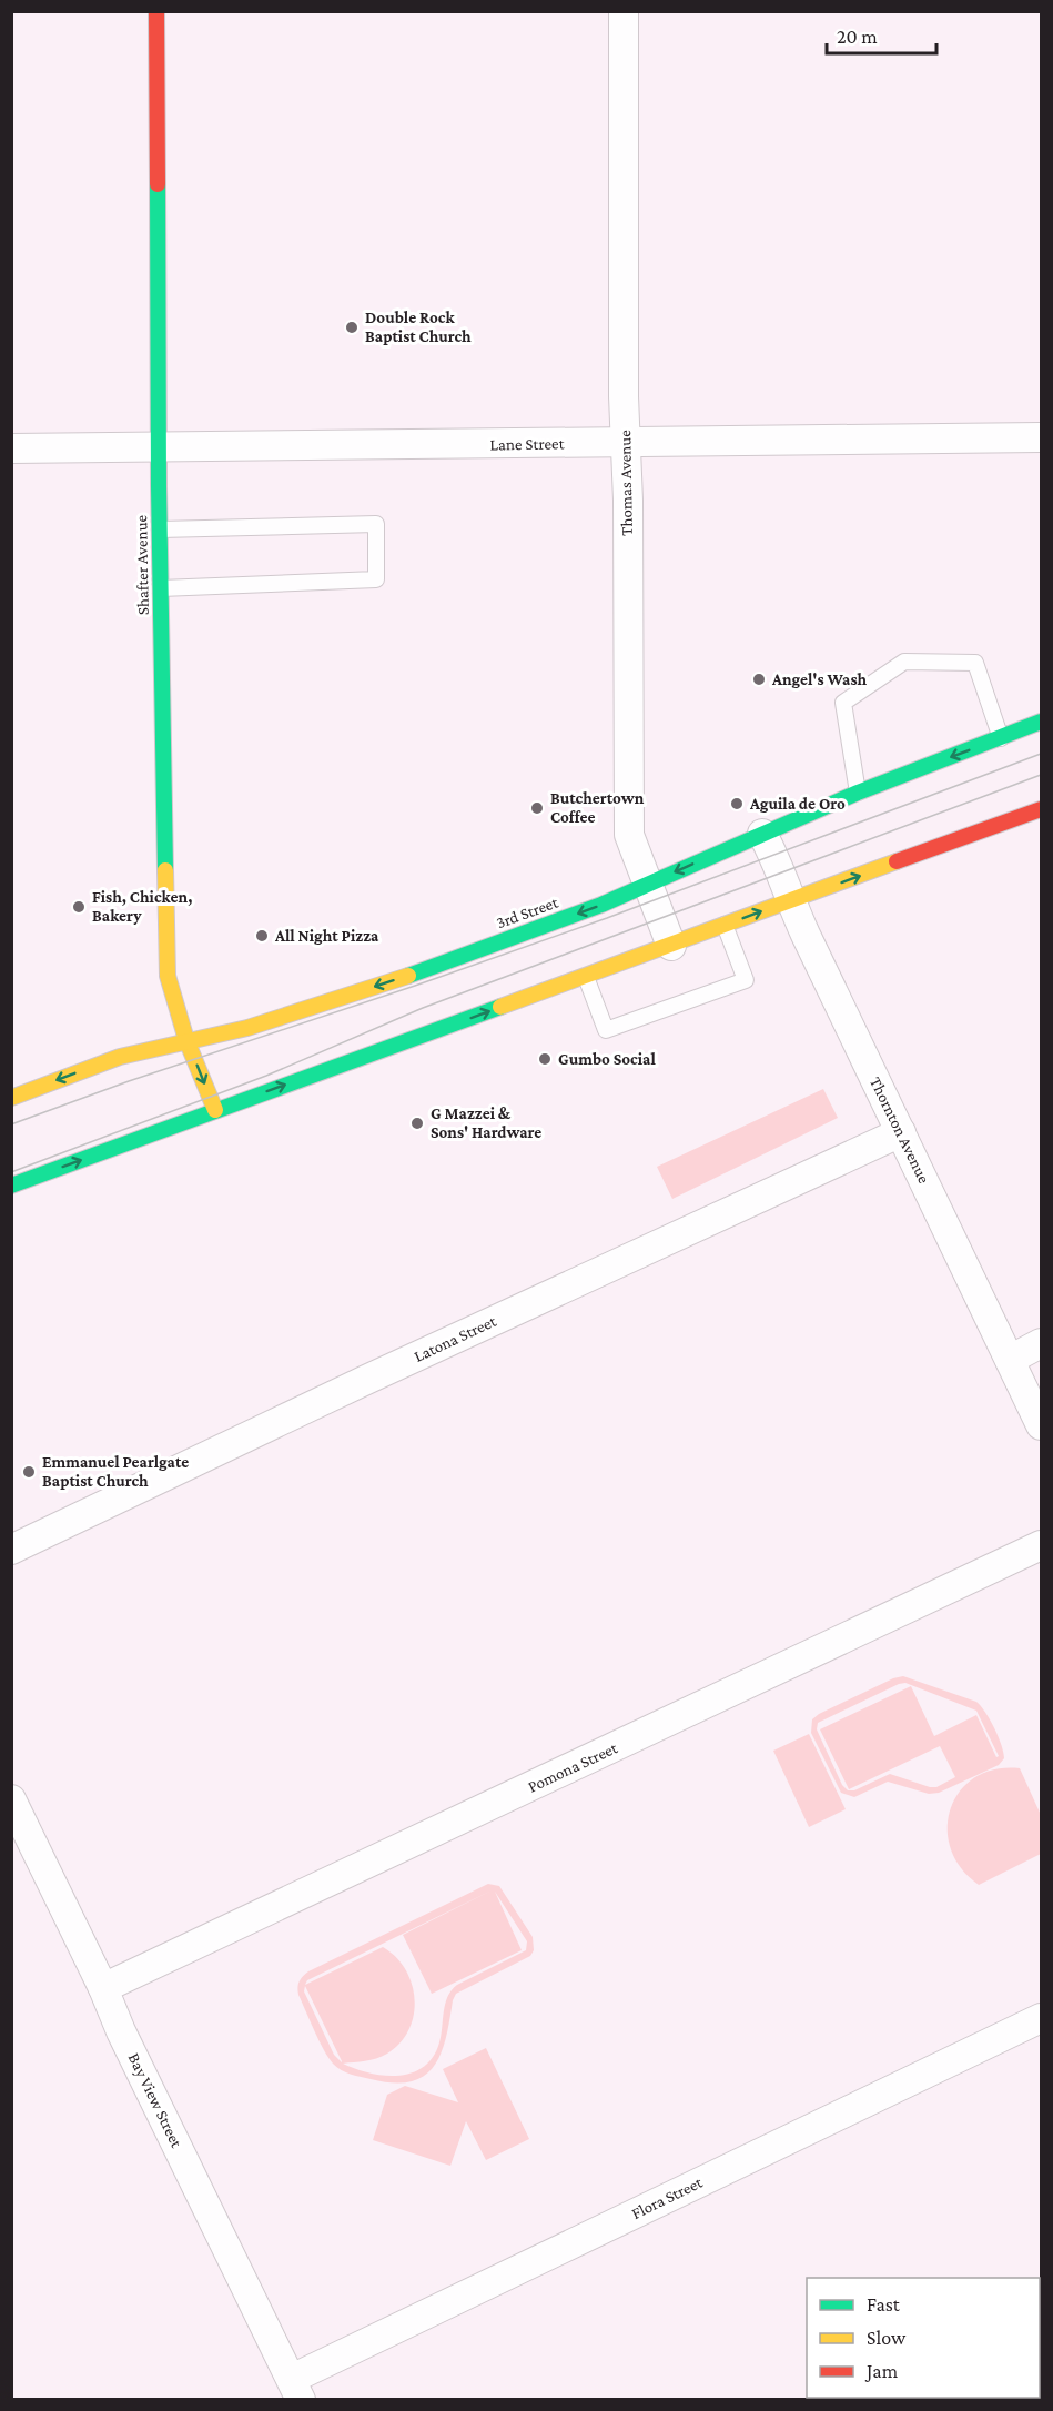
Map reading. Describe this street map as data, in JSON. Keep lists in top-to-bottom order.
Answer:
{
  "streets": {
    "main road": ["Shafter Avenue", "3rd Street"],
    "street": [
      "Lane Street",
      "Thomas Avenue",
      "Thornton Avenue",
      "Latona Street",
      "Pomona Street",
      "Bay View Street",
      "Flora Street"
    ]
  },
  "crossings": [
    ["Lane Street", "Thomas Avenue"],
    ["Lane Street", "Shafter Avenue"],
    ["Thomas Avenue", "3rd Street"],
    ["Shafter Avenue", "3rd Street"],
    ["3rd Street", "Thornton Avenue"],
    ["Thornton Avenue", "Latona Street"],
    ["Pomona Street", "Bay View Street"],
    ["Bay View Street", "Flora Street"]
  ],
  "places": [
    "Double Rock Baptist Church",
    "Angel's Wash",
    "Aguila de Oro",
    "Butchertown Coffee",
    "Fish, Chicken, Bakery",
    "All Night Pizza",
    "Gumbo Social",
    "G Mazzei & Sons' Hardware",
    "Emmanuel Pearlgate Baptist Church"
  ],
  "legend": ["Fast", "Slow", "Jam"],
  "scale_bar": "20 m"
}
